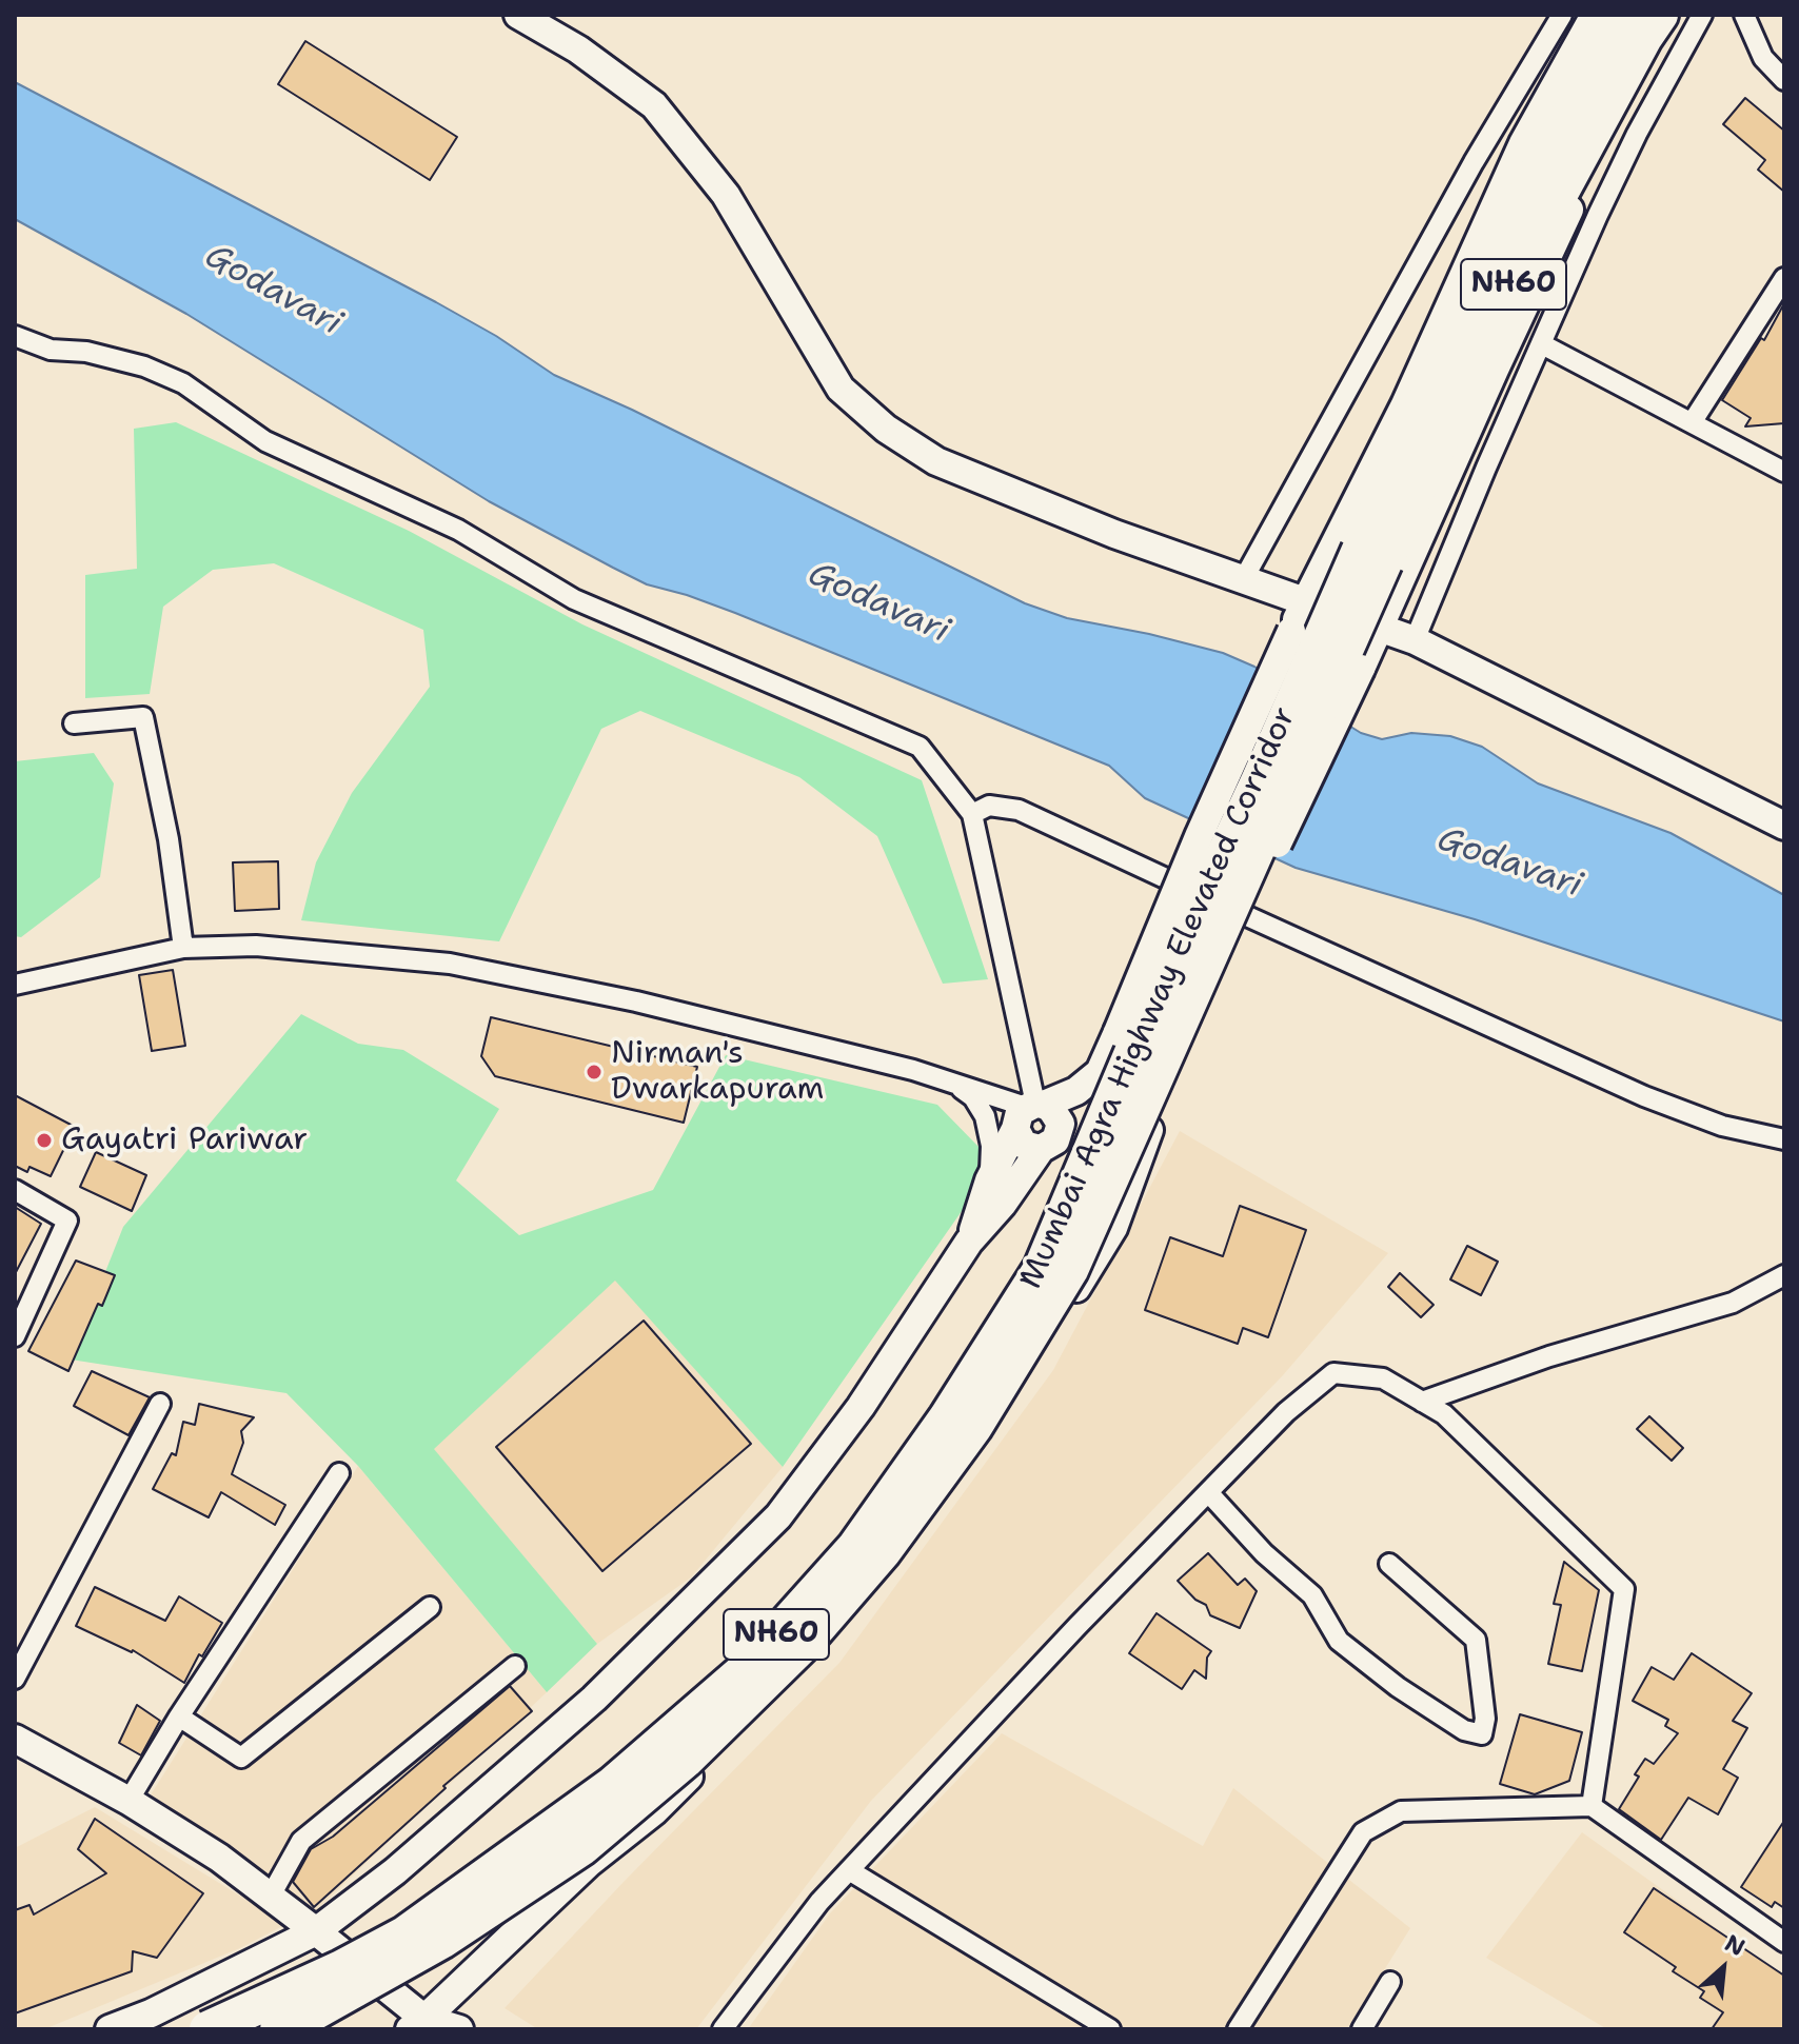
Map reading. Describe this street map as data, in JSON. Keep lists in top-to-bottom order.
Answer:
{
  "streets": {
    "highway": ["NH60", "Mumbai Agra Highway Elevated Corridor"]
  },
  "water": ["Godavari"],
  "places": ["Nirman's Dwarkapuram", "Gayatri Pariwar"],
  "north": "top right"
}
